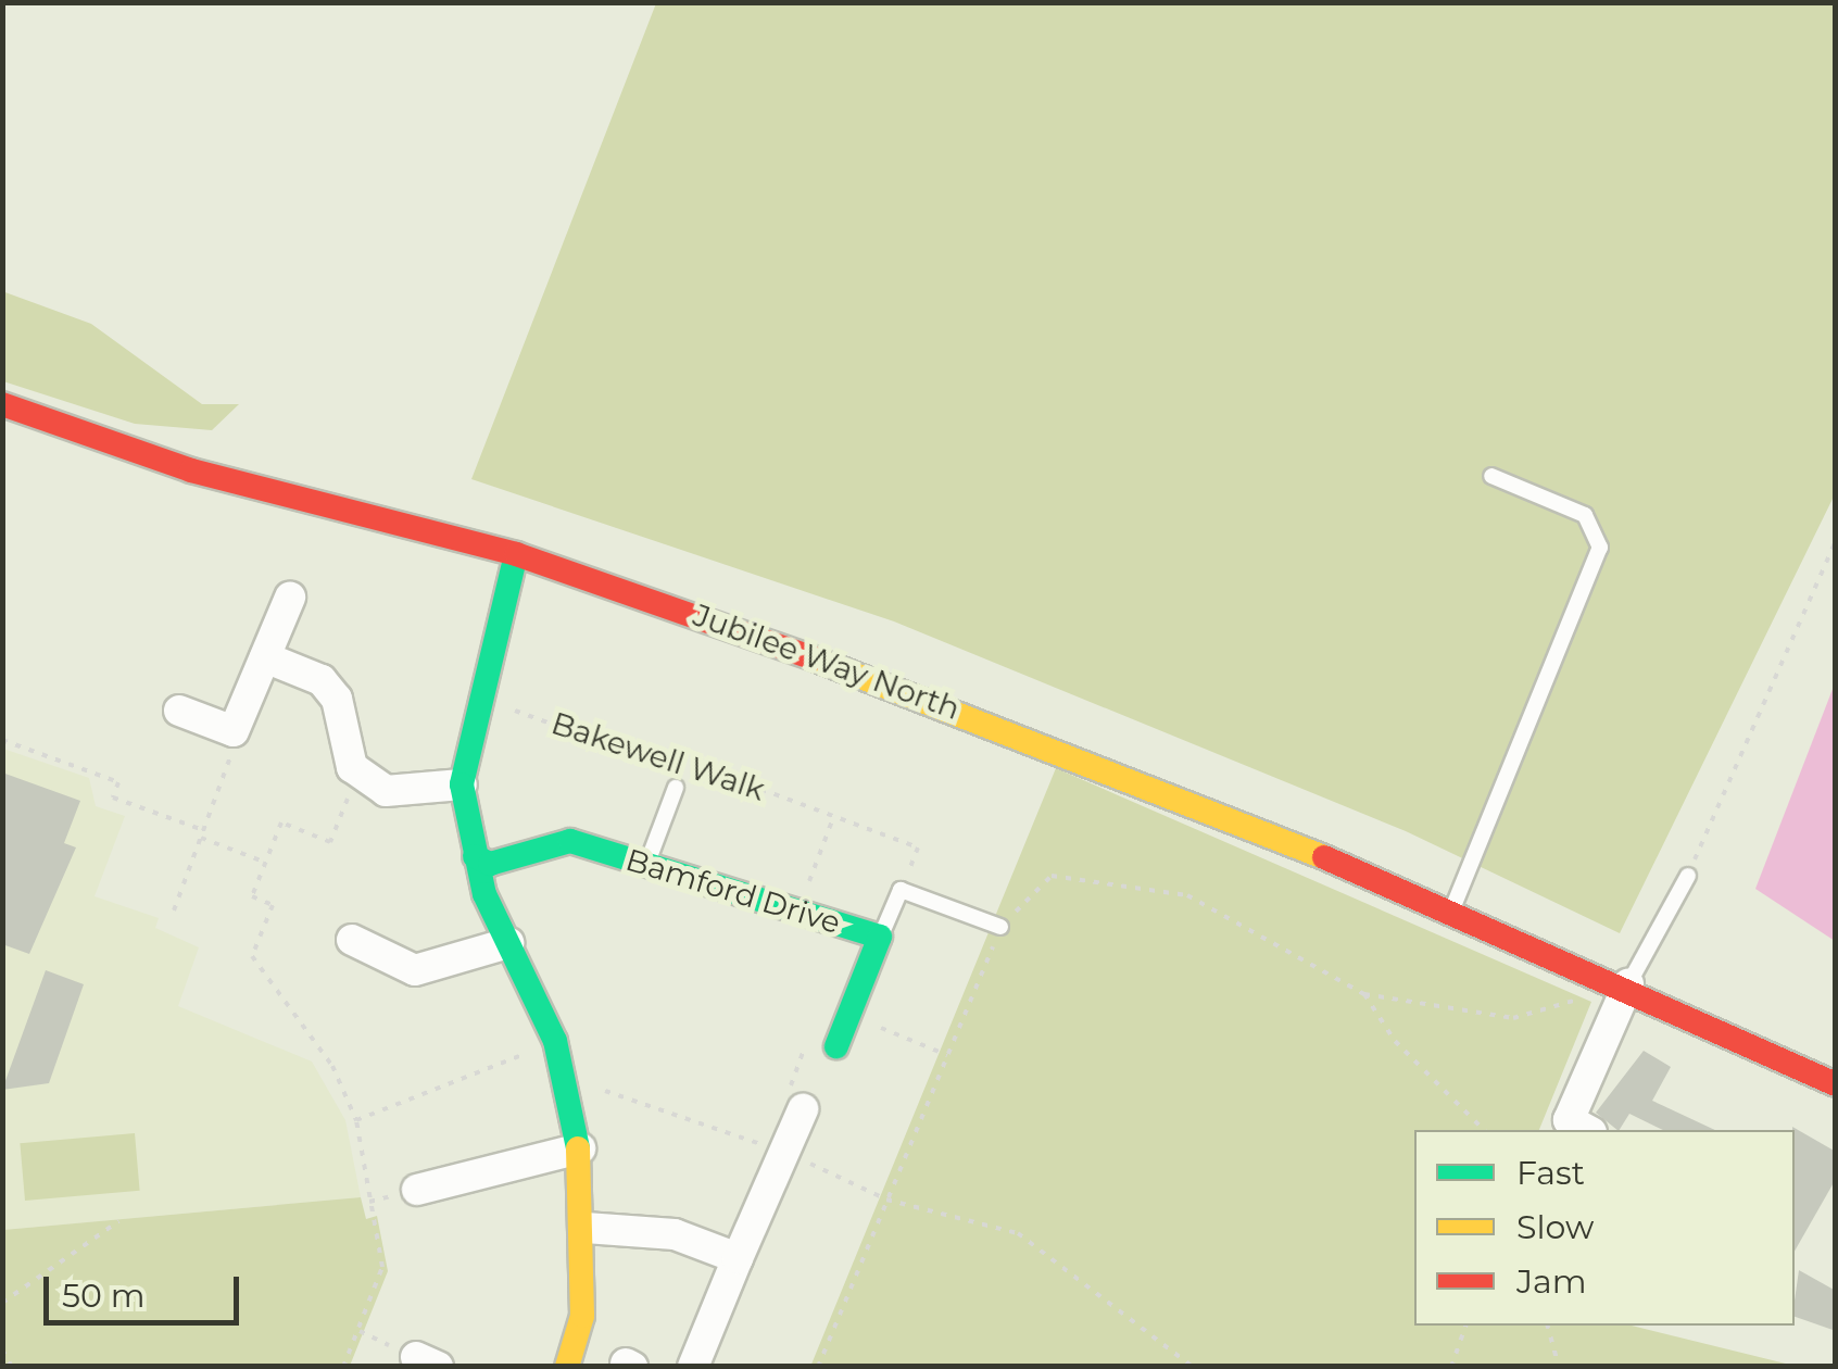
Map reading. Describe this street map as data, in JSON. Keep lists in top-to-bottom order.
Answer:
{
  "streets": {
    "street": ["Jubilee Way North", "Bamford Drive"],
    "path": ["Bakewell Walk"]
  },
  "legend": ["Fast", "Slow", "Jam"],
  "scale_bar": "50 m"
}
